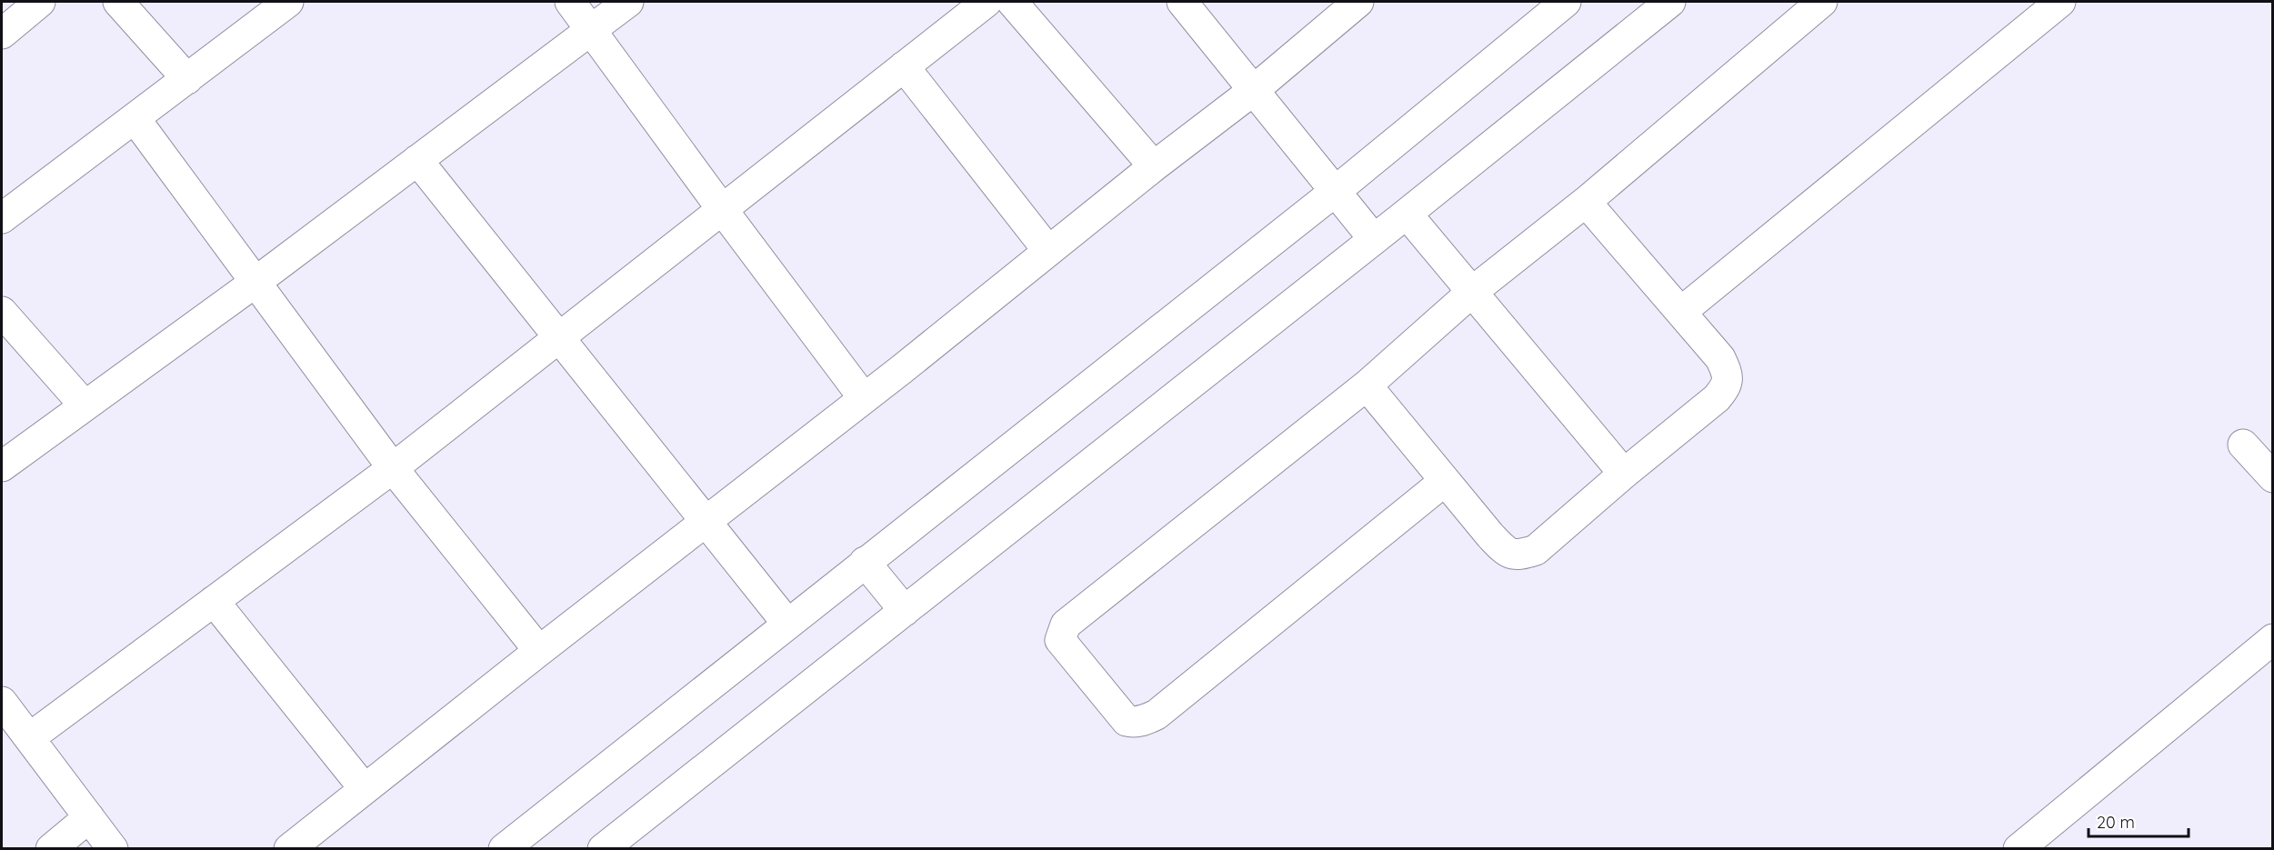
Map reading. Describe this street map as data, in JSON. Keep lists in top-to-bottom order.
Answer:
{
  "scale_bar": "20 m"
}
